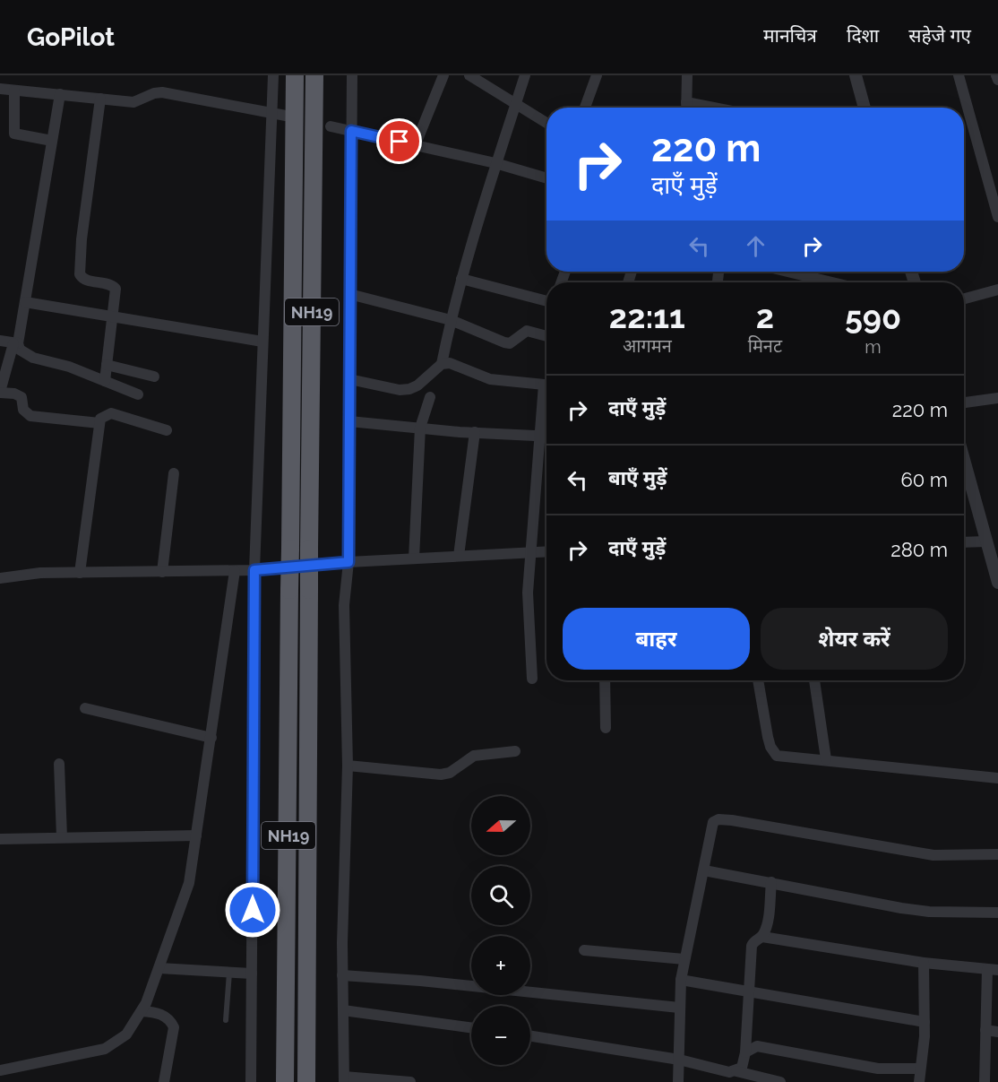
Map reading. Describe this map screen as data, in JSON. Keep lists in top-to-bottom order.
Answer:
{
  "streets": {
    "highway": ["NH19"]
  },
  "north": "left",
  "page": {
    "header": "GoPilot",
    "nav": ["मानचित्र", "दिशा", "सहेजे गए"],
    "turn": ["220 m", "दाएँ मुड़ें"],
    "eta": [
      "22:11",
      "आगमन",
      "2",
      "मिनट",
      "590",
      "m"
    ],
    "list": [
      {
        "name": "दाएँ मुड़ें",
        "value": "220 m"
      },
      {
        "name": "बाएँ मुड़ें",
        "value": "60 m"
      },
      {
        "name": "दाएँ मुड़ें",
        "value": "280 m"
      }
    ],
    "buttons": ["बाहर", "शेयर करें"],
    "map_buttons": ["+", "−"]
  }
}
